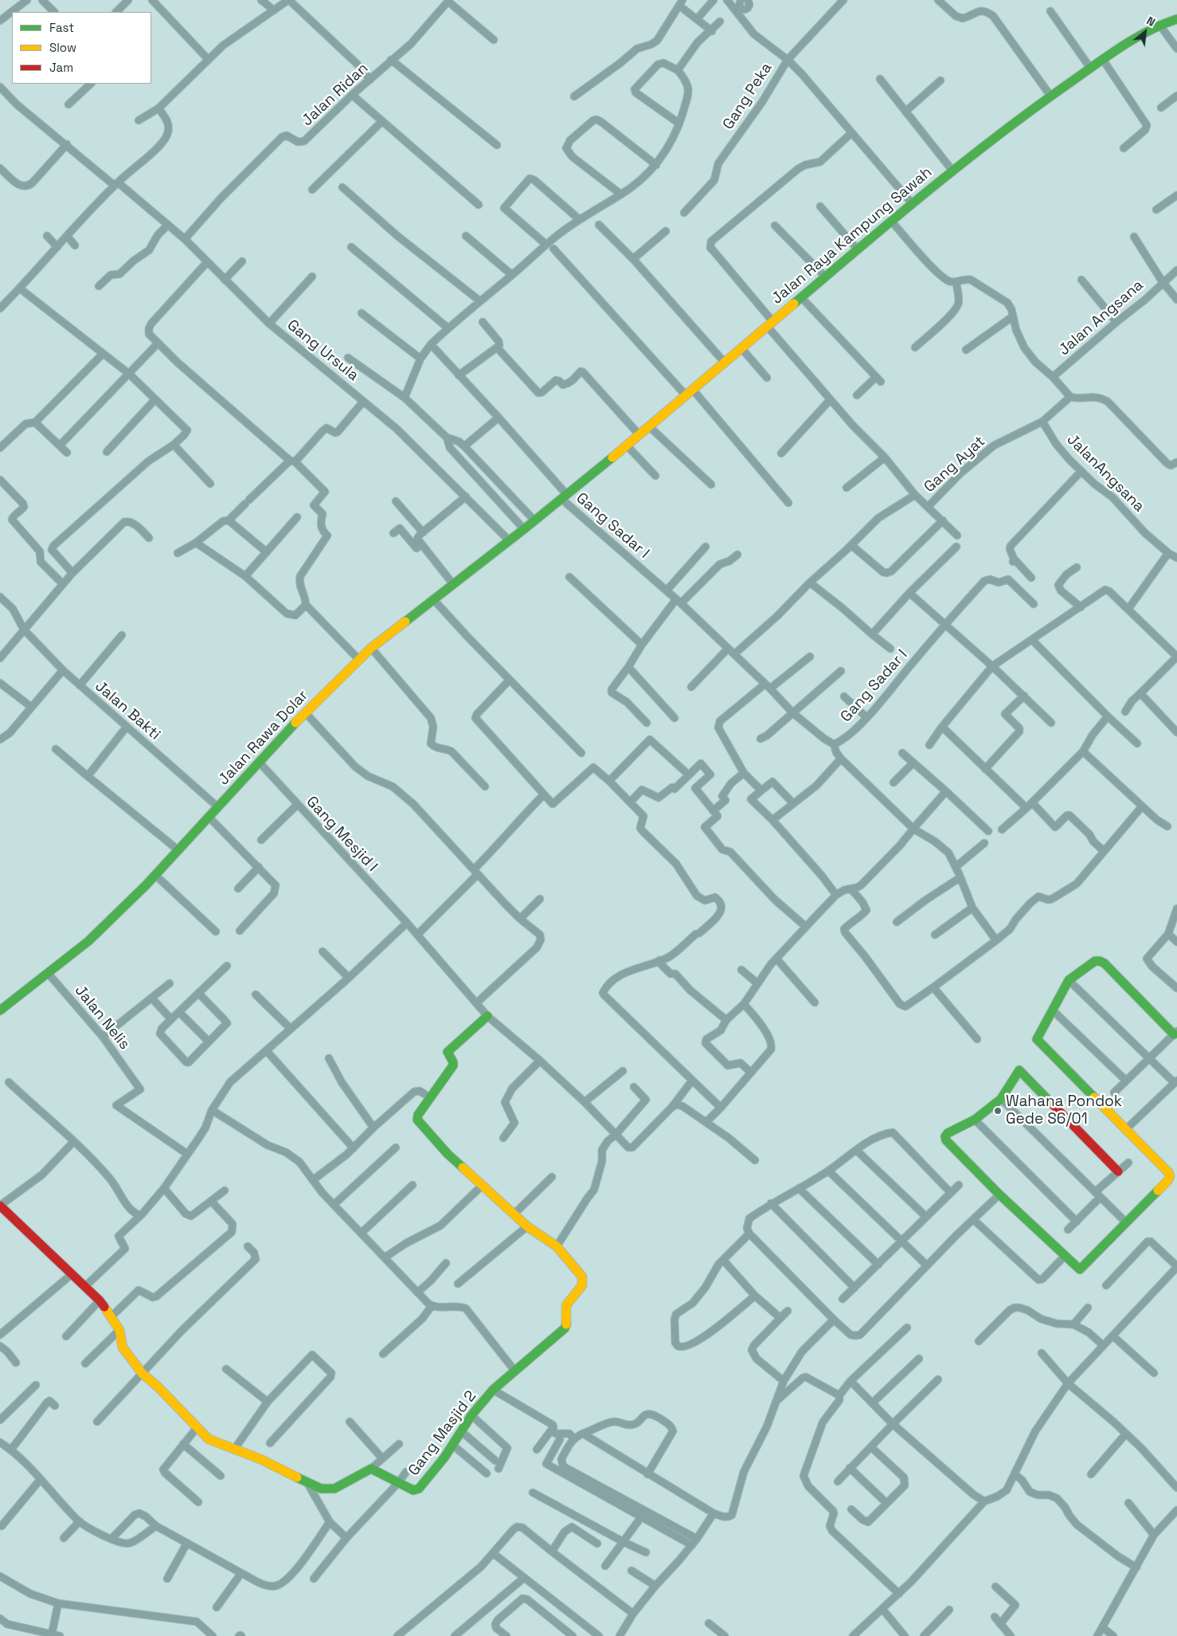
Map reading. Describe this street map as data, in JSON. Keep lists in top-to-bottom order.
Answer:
{
  "streets": {
    "street": [
      "Jalan Ridan",
      "Gang Peka",
      "Jalan Raya Kampung Sawah",
      "Jalan Angsana",
      "Gang Ursula",
      "Gang Ayat",
      "JalanAngsana",
      "Gang Sadar I",
      "Jalan Bakti",
      "Jalan Rawa Dolar",
      "Gang Mesjid I",
      "Jalan Nelis",
      "Gang Masjid 2"
    ]
  },
  "crossings": [
    ["Jalan Ridan", "Gang Ursula"],
    ["Jalan Raya Kampung Sawah", "Gang Sadar I"],
    ["Jalan Raya Kampung Sawah", "Jalan Rawa Dolar"],
    ["Gang Ursula", "Jalan Rawa Dolar"],
    ["Gang Ayat", "JalanAngsana"],
    ["Gang Sadar I", "Jalan Rawa Dolar"],
    ["Jalan Bakti", "Jalan Rawa Dolar"],
    ["Jalan Rawa Dolar", "Gang Mesjid I"],
    ["Jalan Rawa Dolar", "Jalan Nelis"]
  ],
  "places": ["Wahana Pondok Gede S6/01"],
  "legend": ["Fast", "Slow", "Jam"],
  "north": "top right"
}
